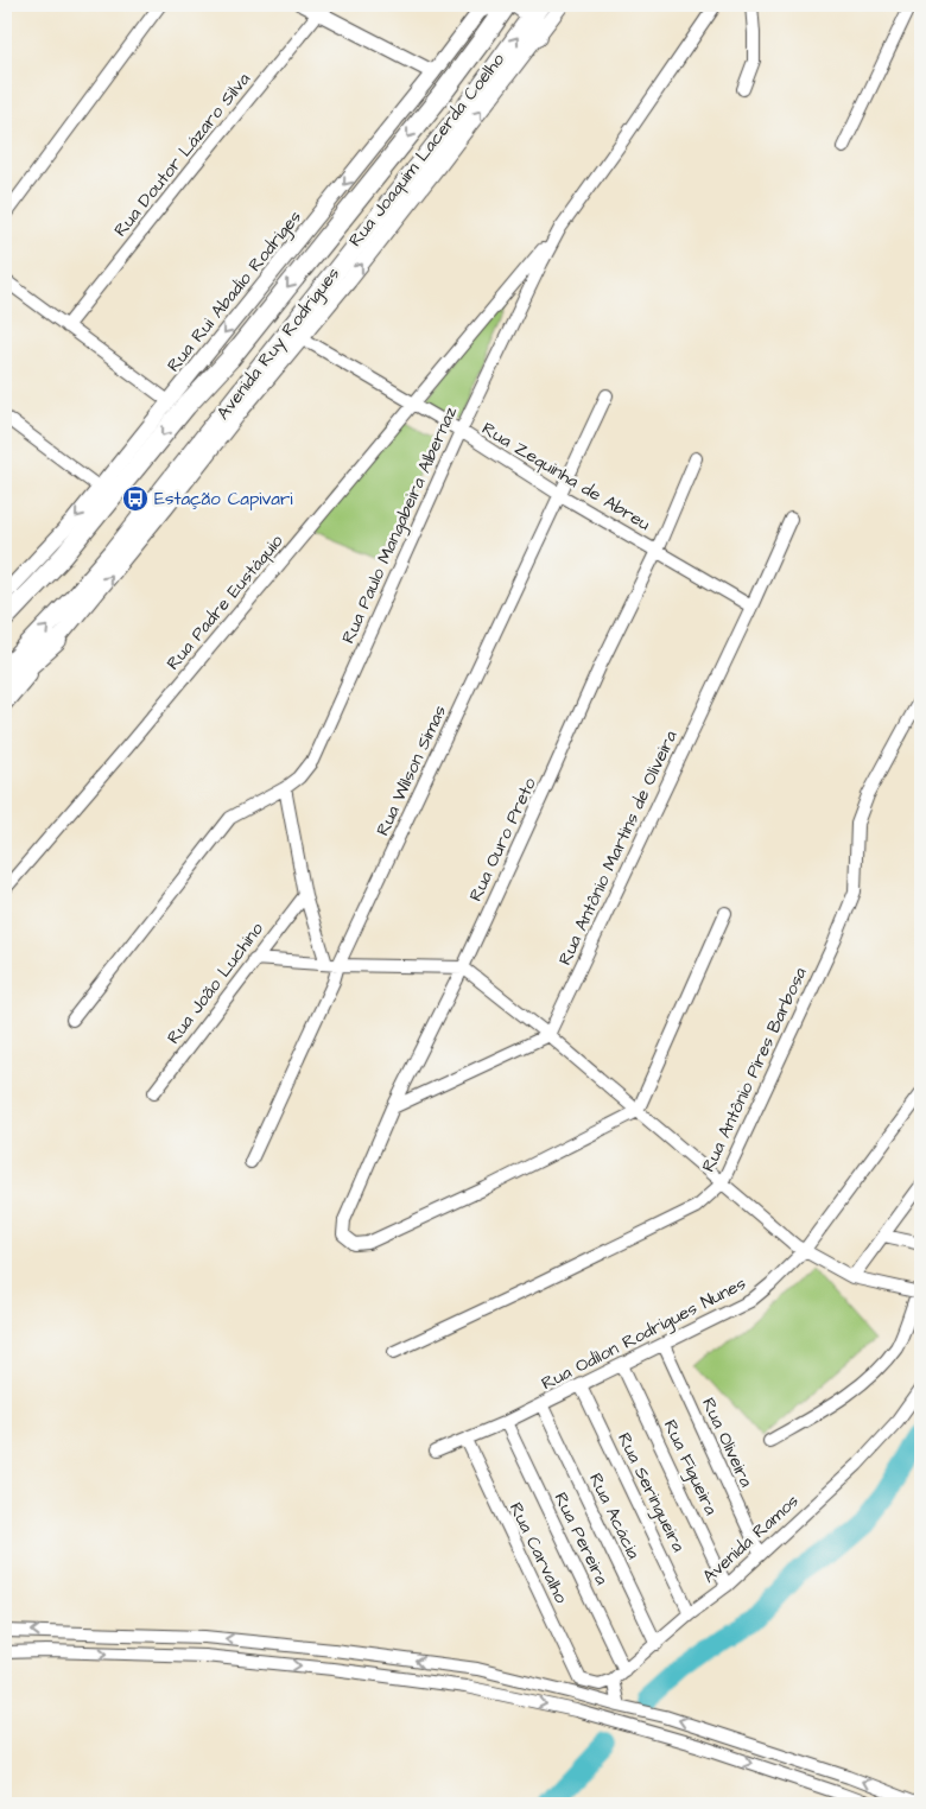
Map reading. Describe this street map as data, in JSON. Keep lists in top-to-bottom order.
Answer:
{
  "streets": {
    "main road": ["Avenida Ruy Rodrigues"],
    "street": [
      "Rua Joaquim Lacerda Coelho",
      "Rua Doutor Lázaro Silva",
      "Rua Rui Abadio Rodriges",
      "Rua Zequinha de Abreu",
      "Rua Paulo Mangabeira Albernaz",
      "Rua Padre Eustáquio",
      "Rua Wilson Simas",
      "Rua Ouro Preto",
      "Rua Antônio Martins de Oliveira",
      "Rua João Luchino",
      "Rua Antônio Pires Barbosa",
      "Rua Odilon Rodrigues Nunes",
      "Rua Oliveira",
      "Rua Figueira",
      "Rua Seringueira",
      "Rua Acácia",
      "Rua Pereira",
      "Avenida Ramos",
      "Rua Carvalho"
    ]
  },
  "crossings": [
    ["Rua Joaquim Lacerda Coelho", "Rua Zequinha de Abreu"],
    ["Rua Zequinha de Abreu", "Rua Paulo Mangabeira Albernaz"],
    ["Rua Zequinha de Abreu", "Rua Padre Eustáquio"],
    ["Rua Zequinha de Abreu", "Rua Wilson Simas"],
    ["Rua Zequinha de Abreu", "Rua Ouro Preto"],
    ["Rua Zequinha de Abreu", "Rua Antônio Martins de Oliveira"],
    ["Rua Paulo Mangabeira Albernaz", "Rua Padre Eustáquio"],
    ["Rua Odilon Rodrigues Nunes", "Rua Oliveira"],
    ["Rua Odilon Rodrigues Nunes", "Rua Figueira"],
    ["Rua Odilon Rodrigues Nunes", "Rua Seringueira"],
    ["Rua Odilon Rodrigues Nunes", "Rua Acácia"],
    ["Rua Odilon Rodrigues Nunes", "Rua Pereira"],
    ["Rua Odilon Rodrigues Nunes", "Rua Carvalho"],
    ["Rua Oliveira", "Avenida Ramos"],
    ["Rua Figueira", "Avenida Ramos"],
    ["Rua Seringueira", "Avenida Ramos"],
    ["Rua Acácia", "Avenida Ramos"],
    ["Rua Pereira", "Avenida Ramos"],
    ["Avenida Ramos", "Rua Carvalho"]
  ],
  "one_way": ["Rua Joaquim Lacerda Coelho", "Rua Rui Abadio Rodriges"],
  "places": {
    "bus stop": ["Estação Capivari"]
  }
}
